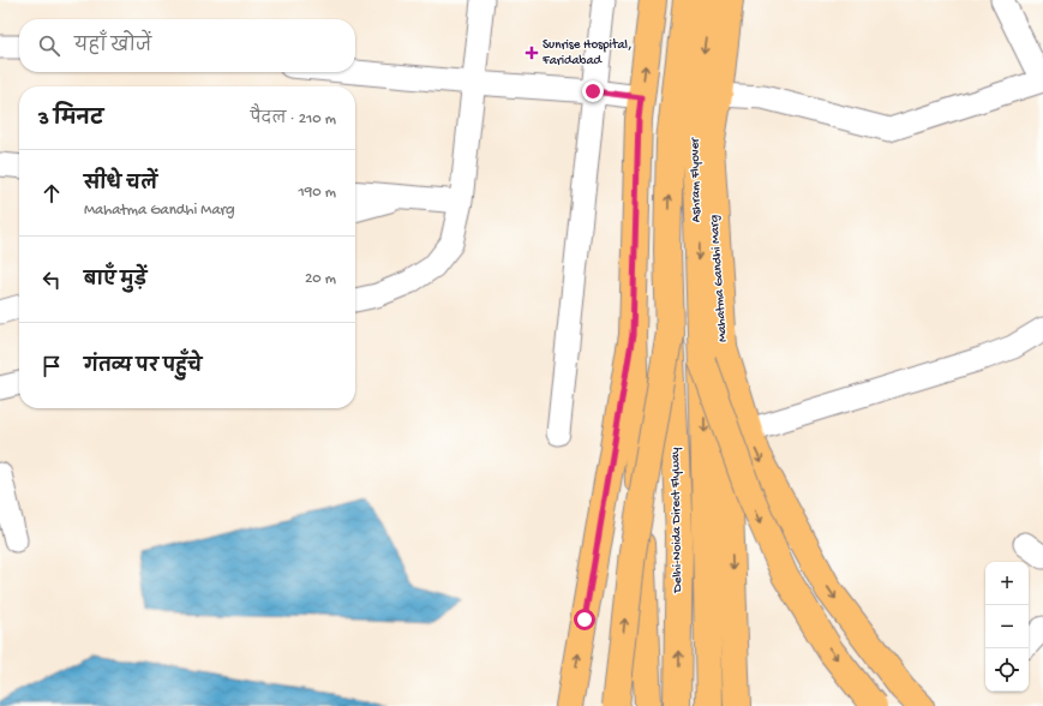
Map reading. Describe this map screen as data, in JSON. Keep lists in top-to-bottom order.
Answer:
{
  "streets": {
    "main road": ["Ashram Flyover", "Mahatma Gandhi Marg", "Delhi-Noida Direct Flyway"]
  },
  "crossings": [
    ["Ashram Flyover", "Mahatma Gandhi Marg"],
    ["Ashram Flyover", "Delhi-Noida Direct Flyway"]
  ],
  "places": {
    "health": ["Sunrise Hospital, Faridabad"]
  },
  "page": {
    "search": "यहाँ खोजें",
    "heading": ["3 मिनट", "पैदल · 210 m"],
    "list": [
      ["सीधे चलें", "Mahatma Gandhi Marg", "190 m"],
      ["बाएँ मुड़ें", "20 m"],
      "गंतव्य पर पहुँचे"
    ],
    "map_buttons": ["+", "−"]
  }
}
